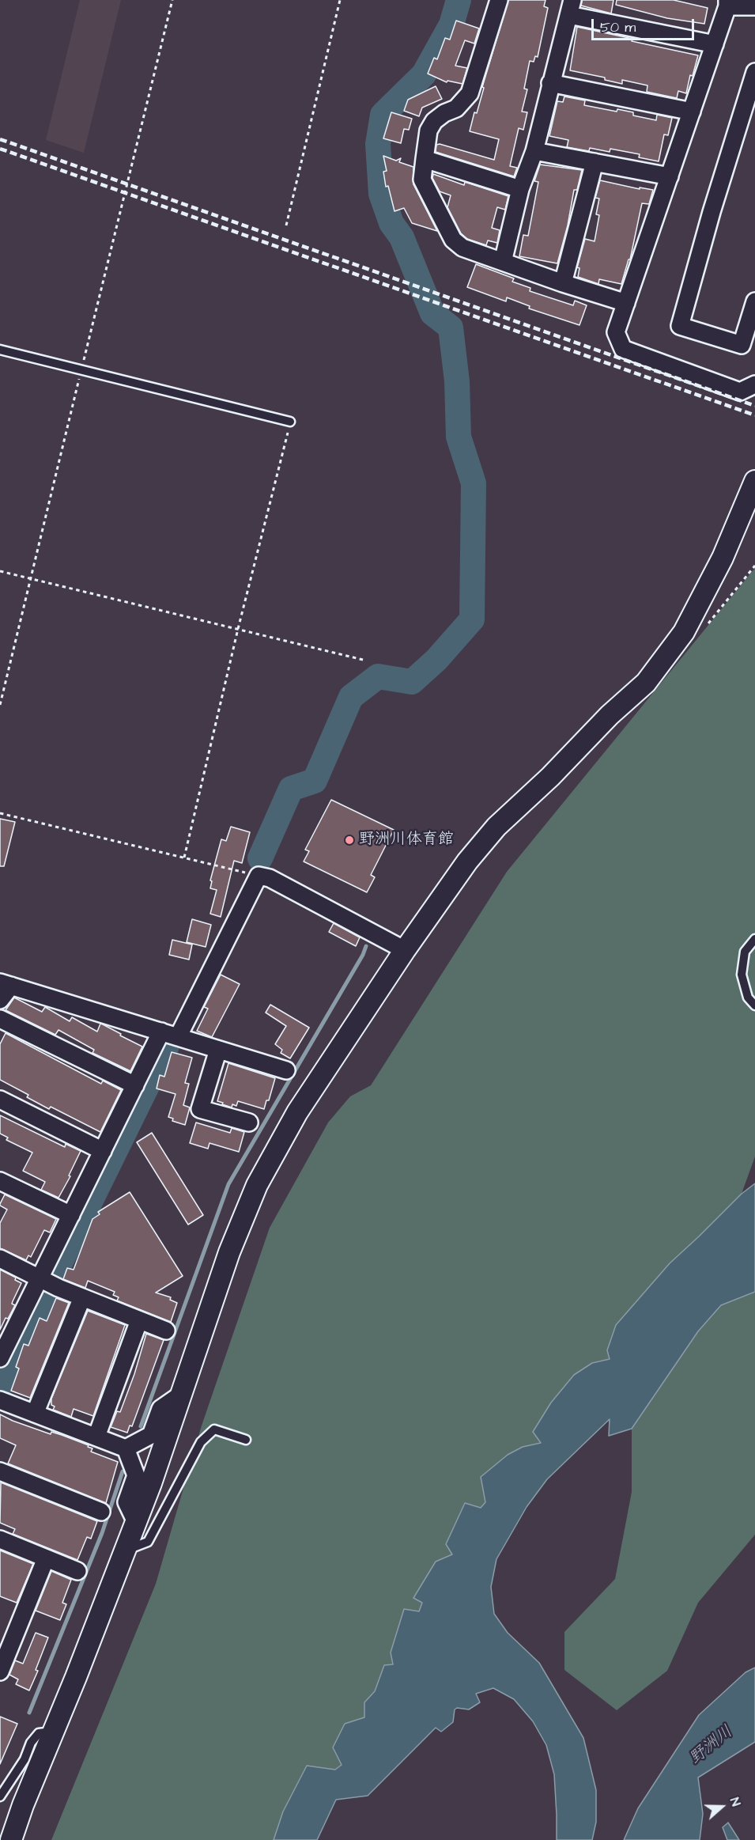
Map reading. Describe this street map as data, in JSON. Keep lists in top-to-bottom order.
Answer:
{
  "water": ["野洲川"],
  "places": ["野洲川体育館"],
  "scale_bar": "50 m",
  "north": "right"
}
